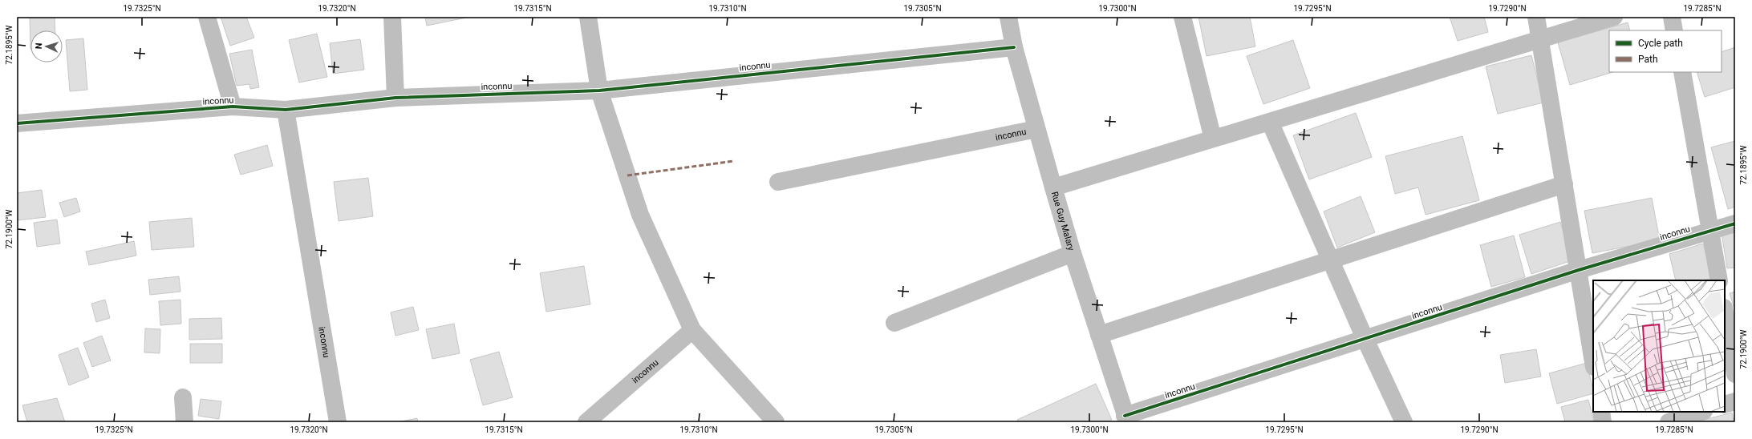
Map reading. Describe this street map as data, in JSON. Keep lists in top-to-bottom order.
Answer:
{
  "streets": {
    "street": ["inconnu", "Rue Guy Malary"]
  },
  "crossings": [
    ["inconnu", "Rue Guy Malary"]
  ],
  "legend": ["Cycle path", "Path"],
  "north": "left",
  "coordinates": [
    "19.7325°N",
    "19.7320°N",
    "19.7315°N",
    "19.7310°N",
    "19.7305°N",
    "19.7300°N",
    "19.7295°N",
    "19.7290°N",
    "19.7285°N",
    "72.1895°W",
    "72.1900°W"
  ]
}
